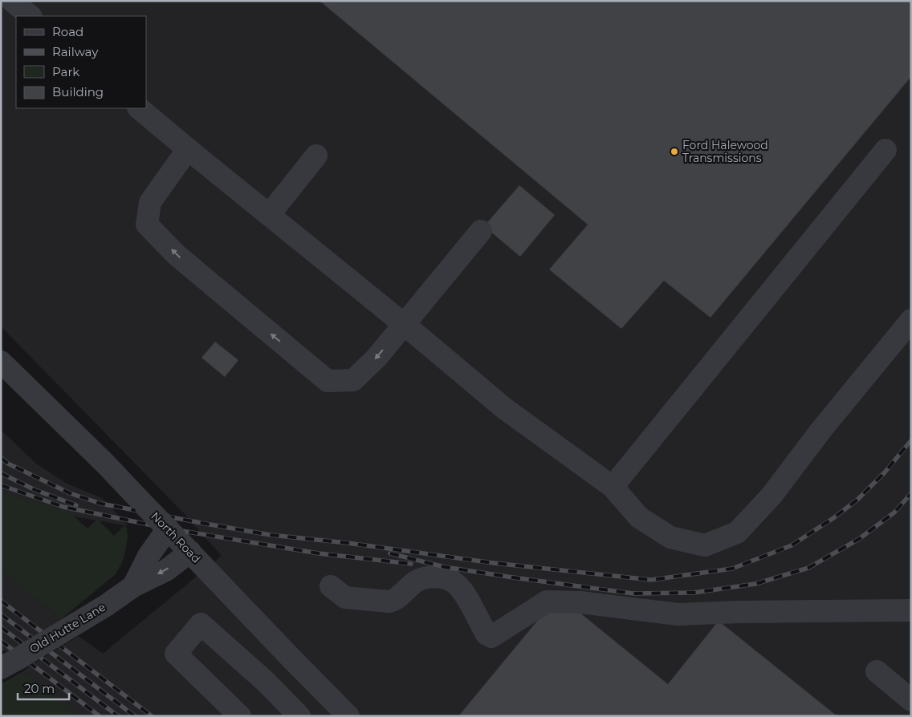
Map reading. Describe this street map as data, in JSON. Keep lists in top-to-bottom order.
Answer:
{
  "streets": {
    "street": ["North Road", "Old Hutte Lane"]
  },
  "crossings": [
    ["North Road", "Old Hutte Lane"]
  ],
  "places": ["Ford Halewood Transmissions"],
  "legend": [
    "Road",
    "Railway",
    "Park",
    "Building"
  ],
  "scale_bar": "20 m"
}
